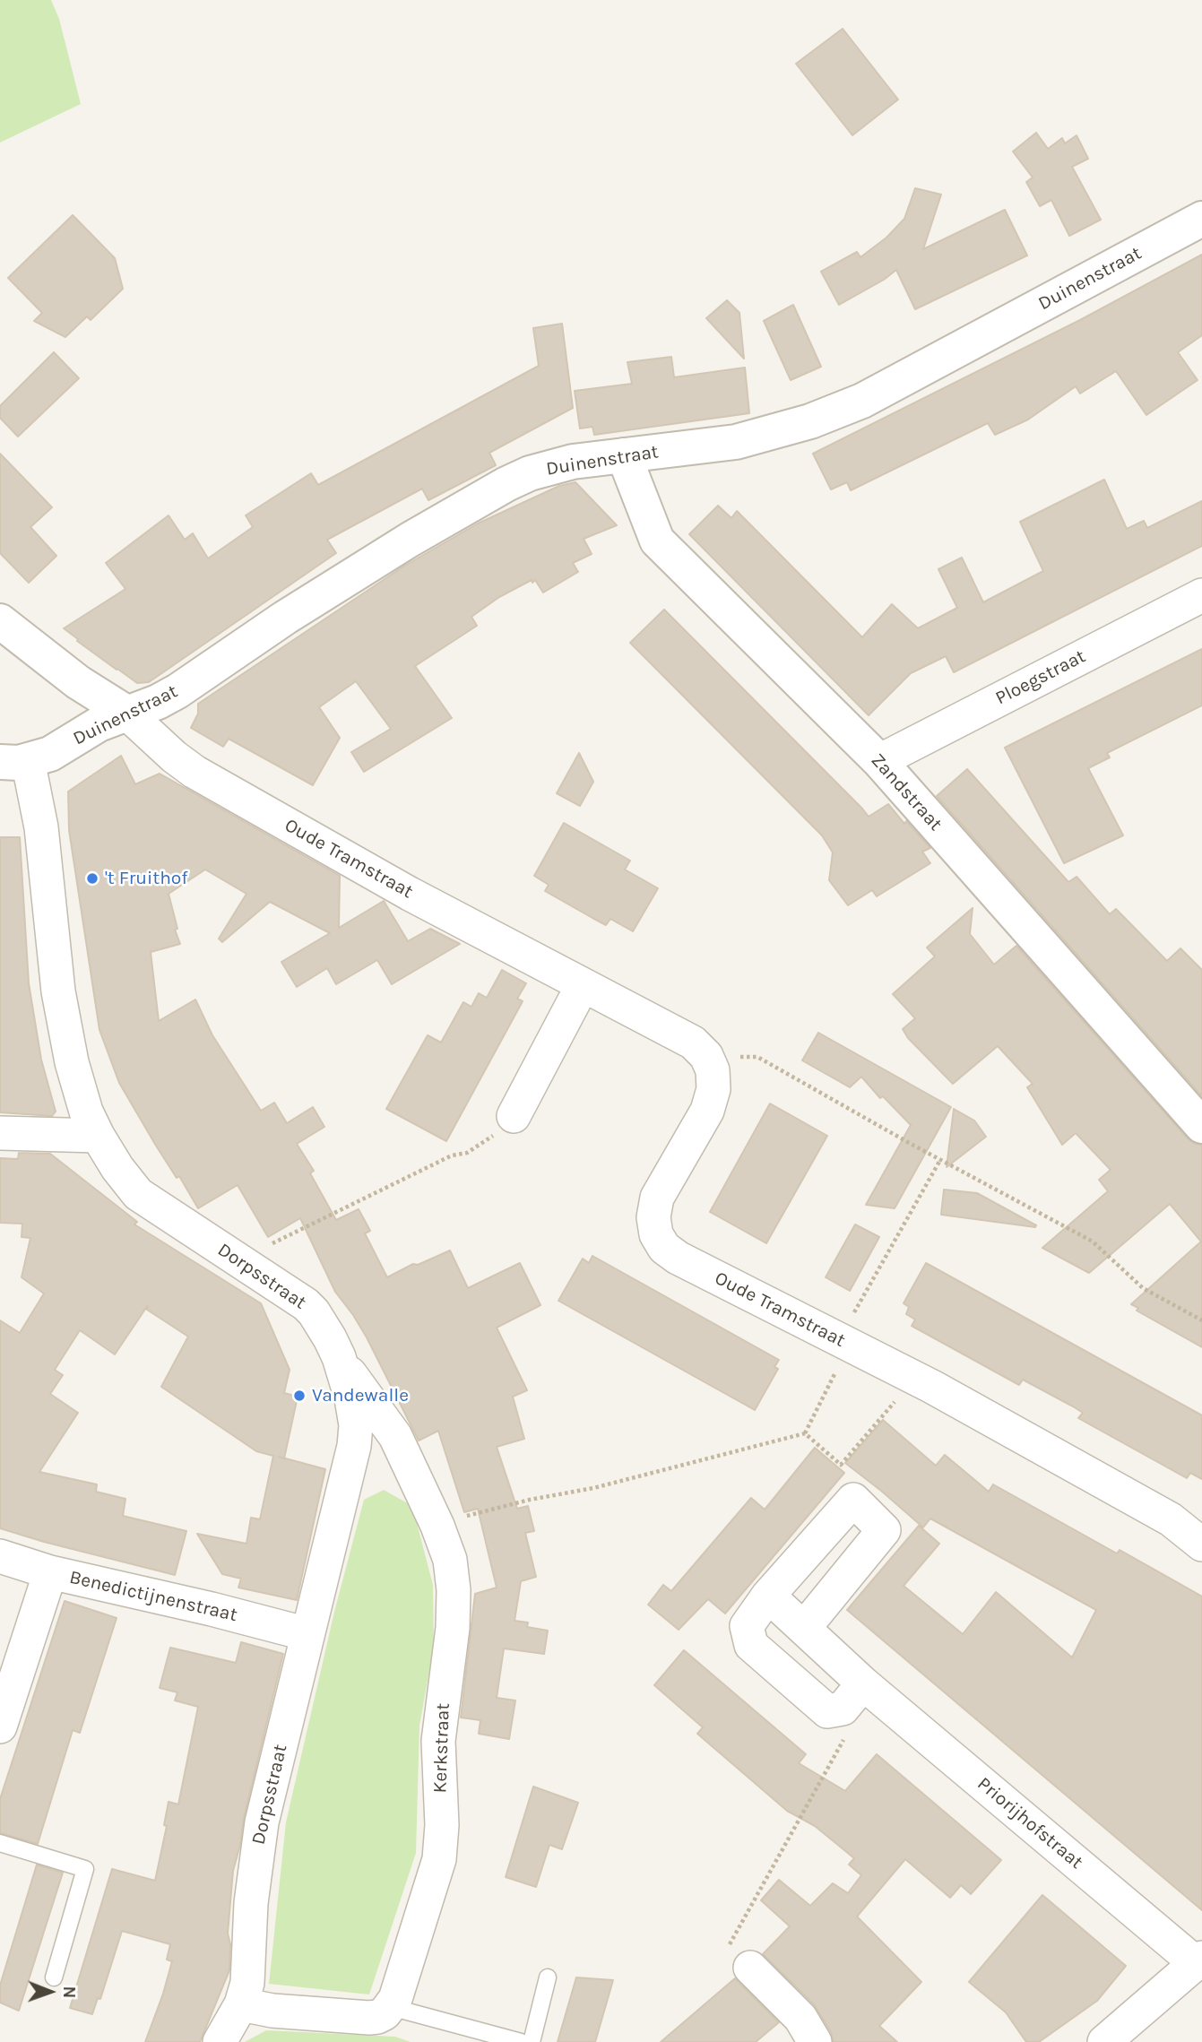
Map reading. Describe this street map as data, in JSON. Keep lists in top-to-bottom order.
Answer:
{
  "streets": {
    "street": [
      "Duinenstraat",
      "Ploegstraat",
      "Zandstraat",
      "Oude Tramstraat",
      "Dorpsstraat",
      "Benedictijnenstraat",
      "Kerkstraat",
      "Priorijhofstraat"
    ]
  },
  "crossings": [
    ["Duinenstraat", "Zandstraat"],
    ["Duinenstraat", "Oude Tramstraat"],
    ["Duinenstraat", "Dorpsstraat"],
    ["Ploegstraat", "Zandstraat"],
    ["Dorpsstraat", "Benedictijnenstraat"],
    ["Dorpsstraat", "Kerkstraat"]
  ],
  "places": ["'t Fruithof", "Vandewalle"],
  "north": "right"
}
